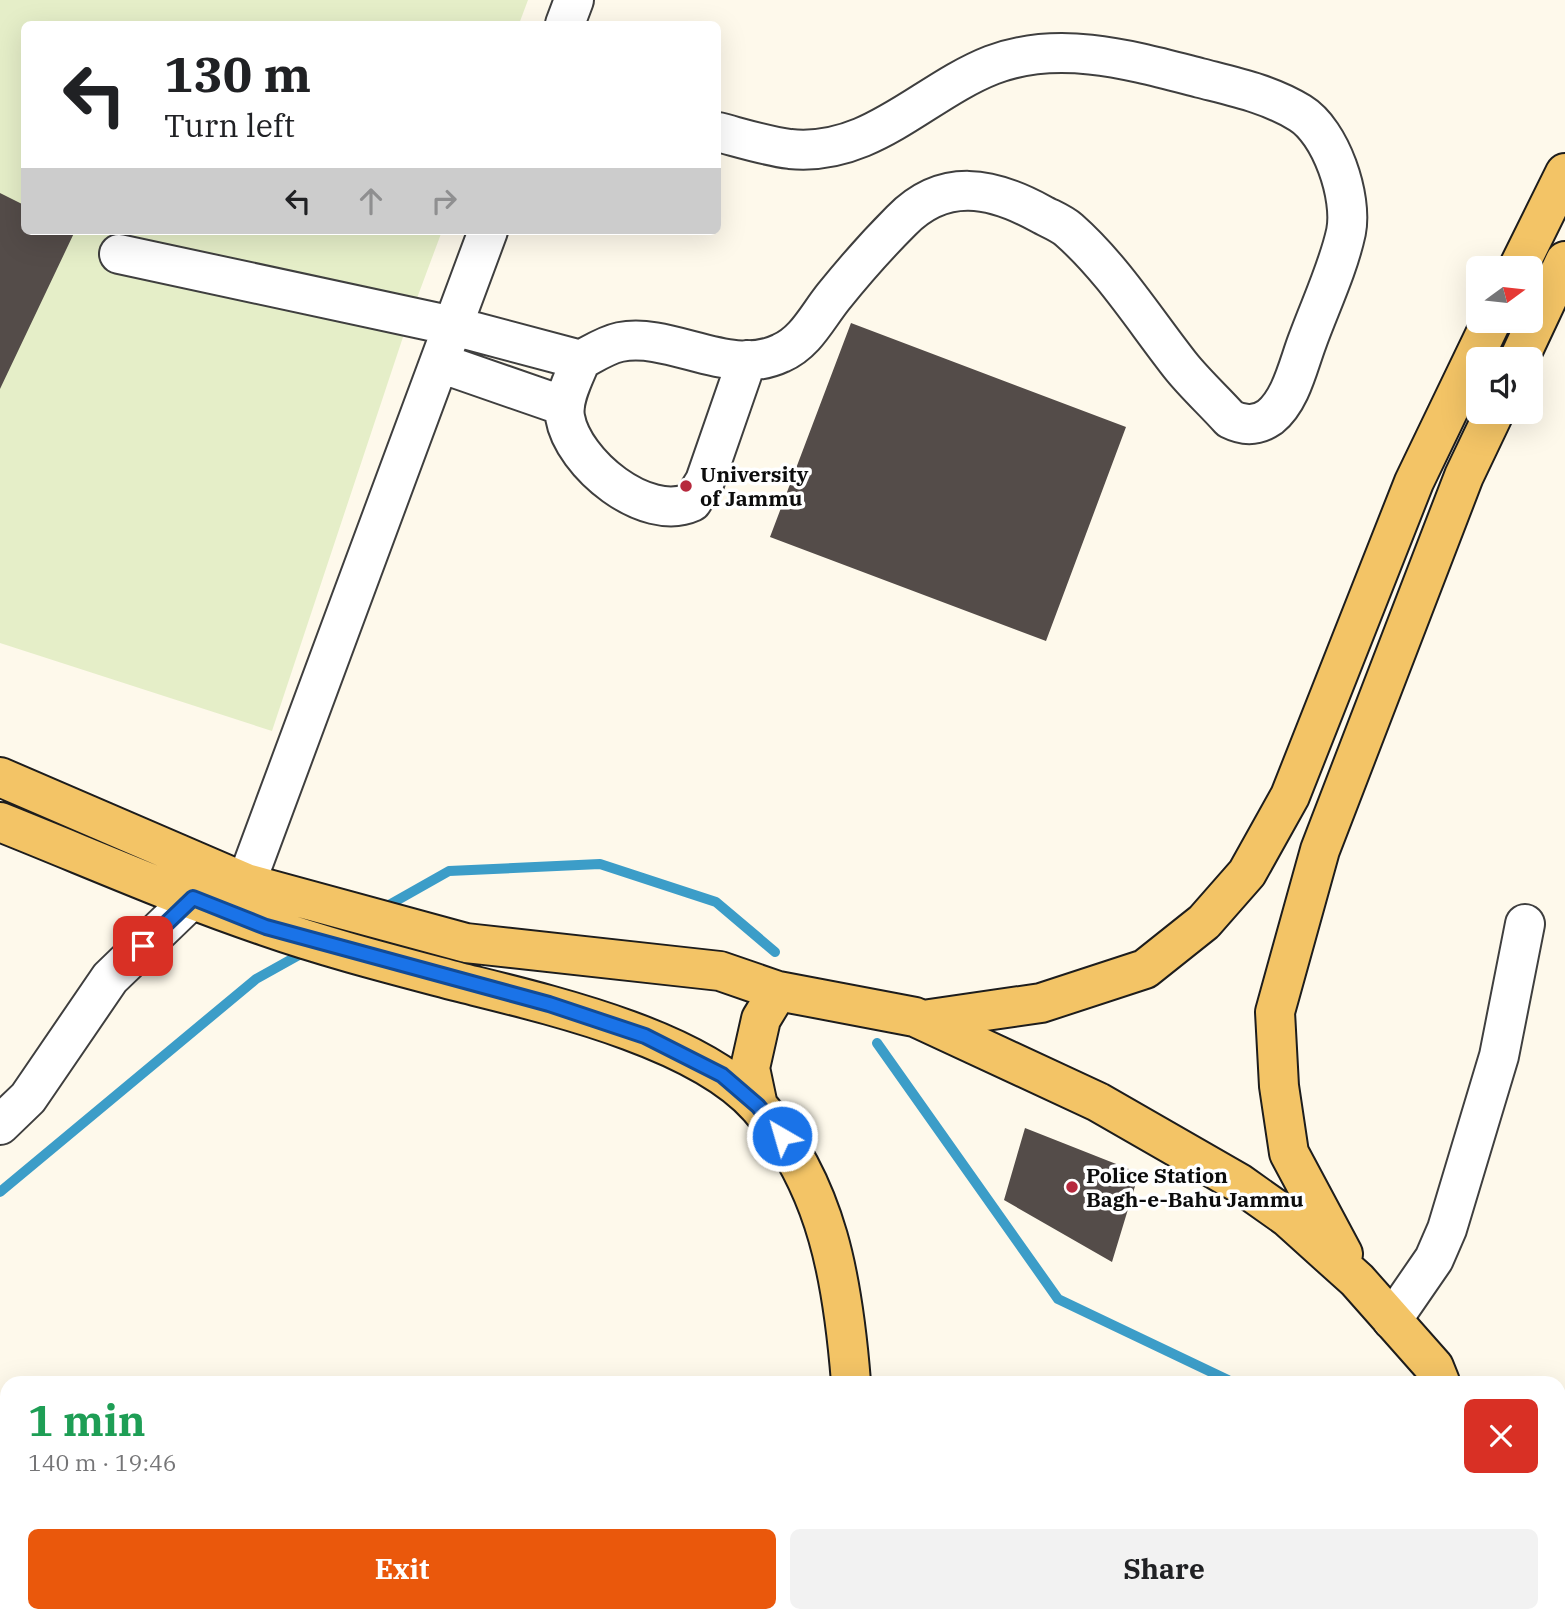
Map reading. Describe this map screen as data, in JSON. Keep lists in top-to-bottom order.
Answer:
{
  "places": ["University of Jammu", "Police Station Bagh-e-Bahu Jammu"],
  "north": "right",
  "page": {
    "turn": ["130 m", "Turn left"],
    "heading": ["1 min", "140 m · 19:46"],
    "buttons": ["Exit", "Share"]
  }
}
